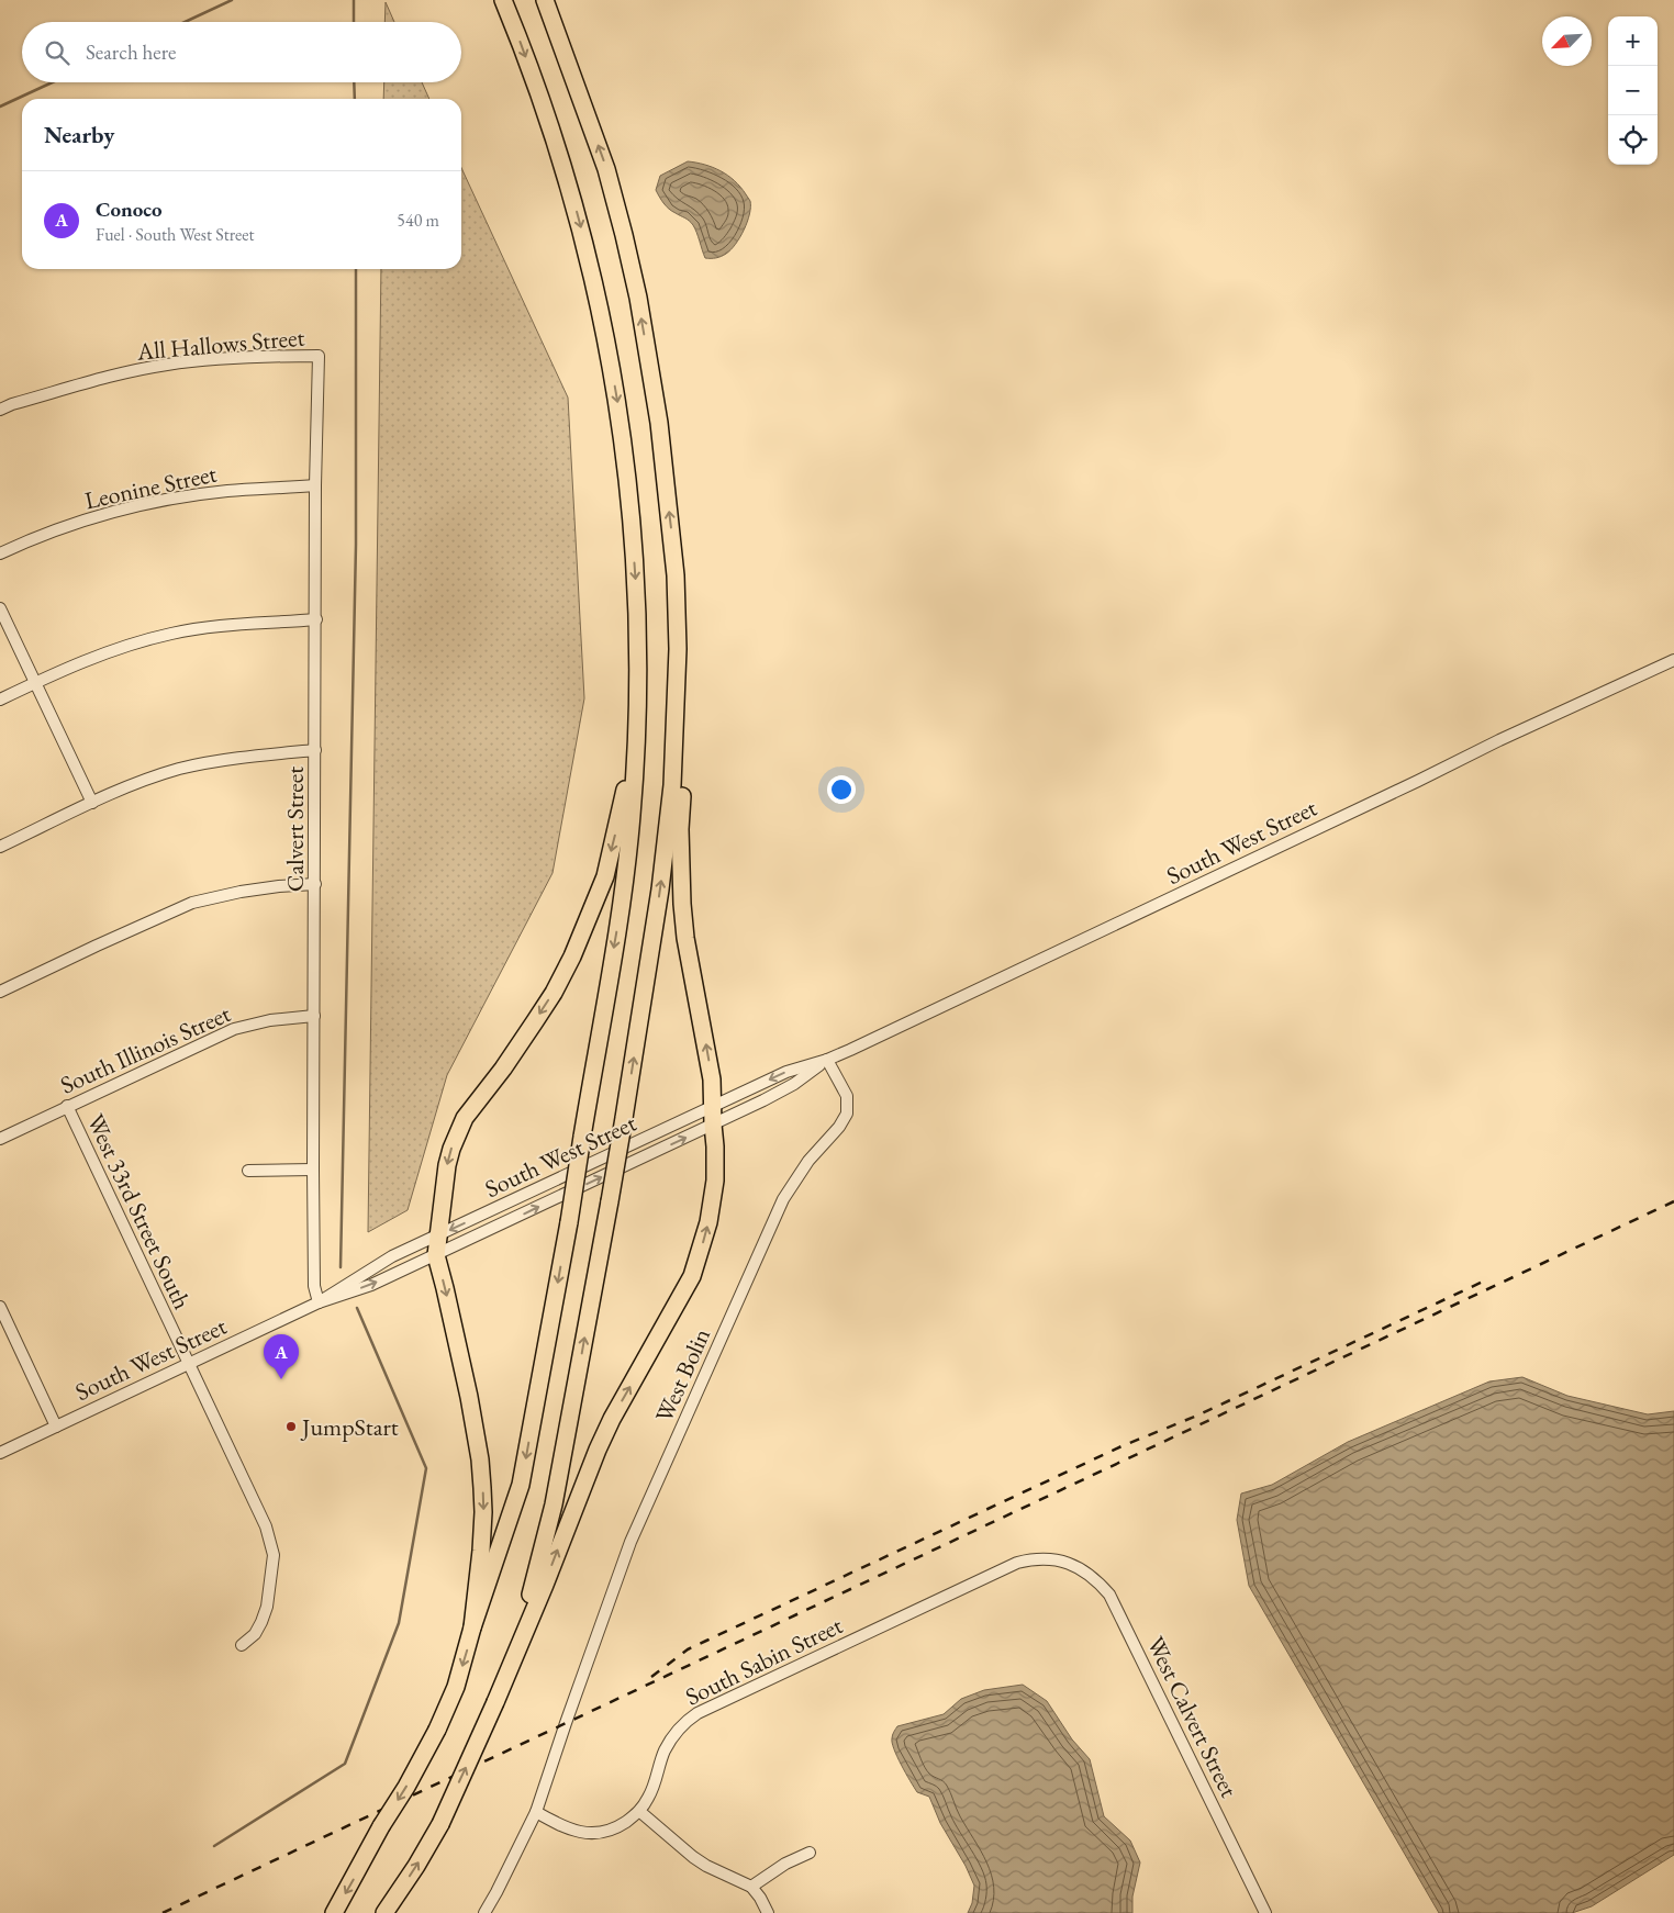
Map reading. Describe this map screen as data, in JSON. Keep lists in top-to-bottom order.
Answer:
{
  "streets": {
    "street": [
      "All Hallows Street",
      "Leonine Street",
      "Calvert Street",
      "South West Street",
      "South Illinois Street",
      "West 33rd Street South",
      "West Bolin",
      "South Sabin Street",
      "West Calvert Street"
    ]
  },
  "crossings": [
    ["All Hallows Street", "Calvert Street"],
    ["Leonine Street", "Calvert Street"],
    ["Calvert Street", "South West Street"],
    ["Calvert Street", "South Illinois Street"],
    ["South West Street", "West 33rd Street South"],
    ["South West Street", "West Bolin"],
    ["South Illinois Street", "West 33rd Street South"],
    ["South Sabin Street", "West Calvert Street"]
  ],
  "places": ["JumpStart"],
  "north": "bottom left",
  "page": {
    "map_buttons": ["+", "−"],
    "search": "Search here",
    "heading": "Nearby",
    "list": [
      {
        "mark": "A",
        "name": "Conoco",
        "note": "Fuel · South West Street",
        "value": "540 m"
      }
    ],
    "pins": "A"
  }
}
